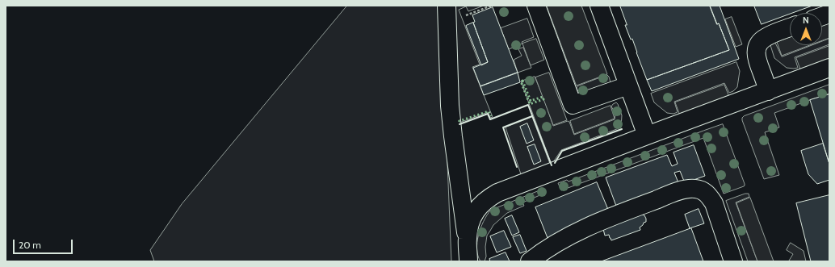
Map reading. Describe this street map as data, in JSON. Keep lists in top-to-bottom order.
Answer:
{
  "scale_bar": "20 m",
  "north": "top"
}
